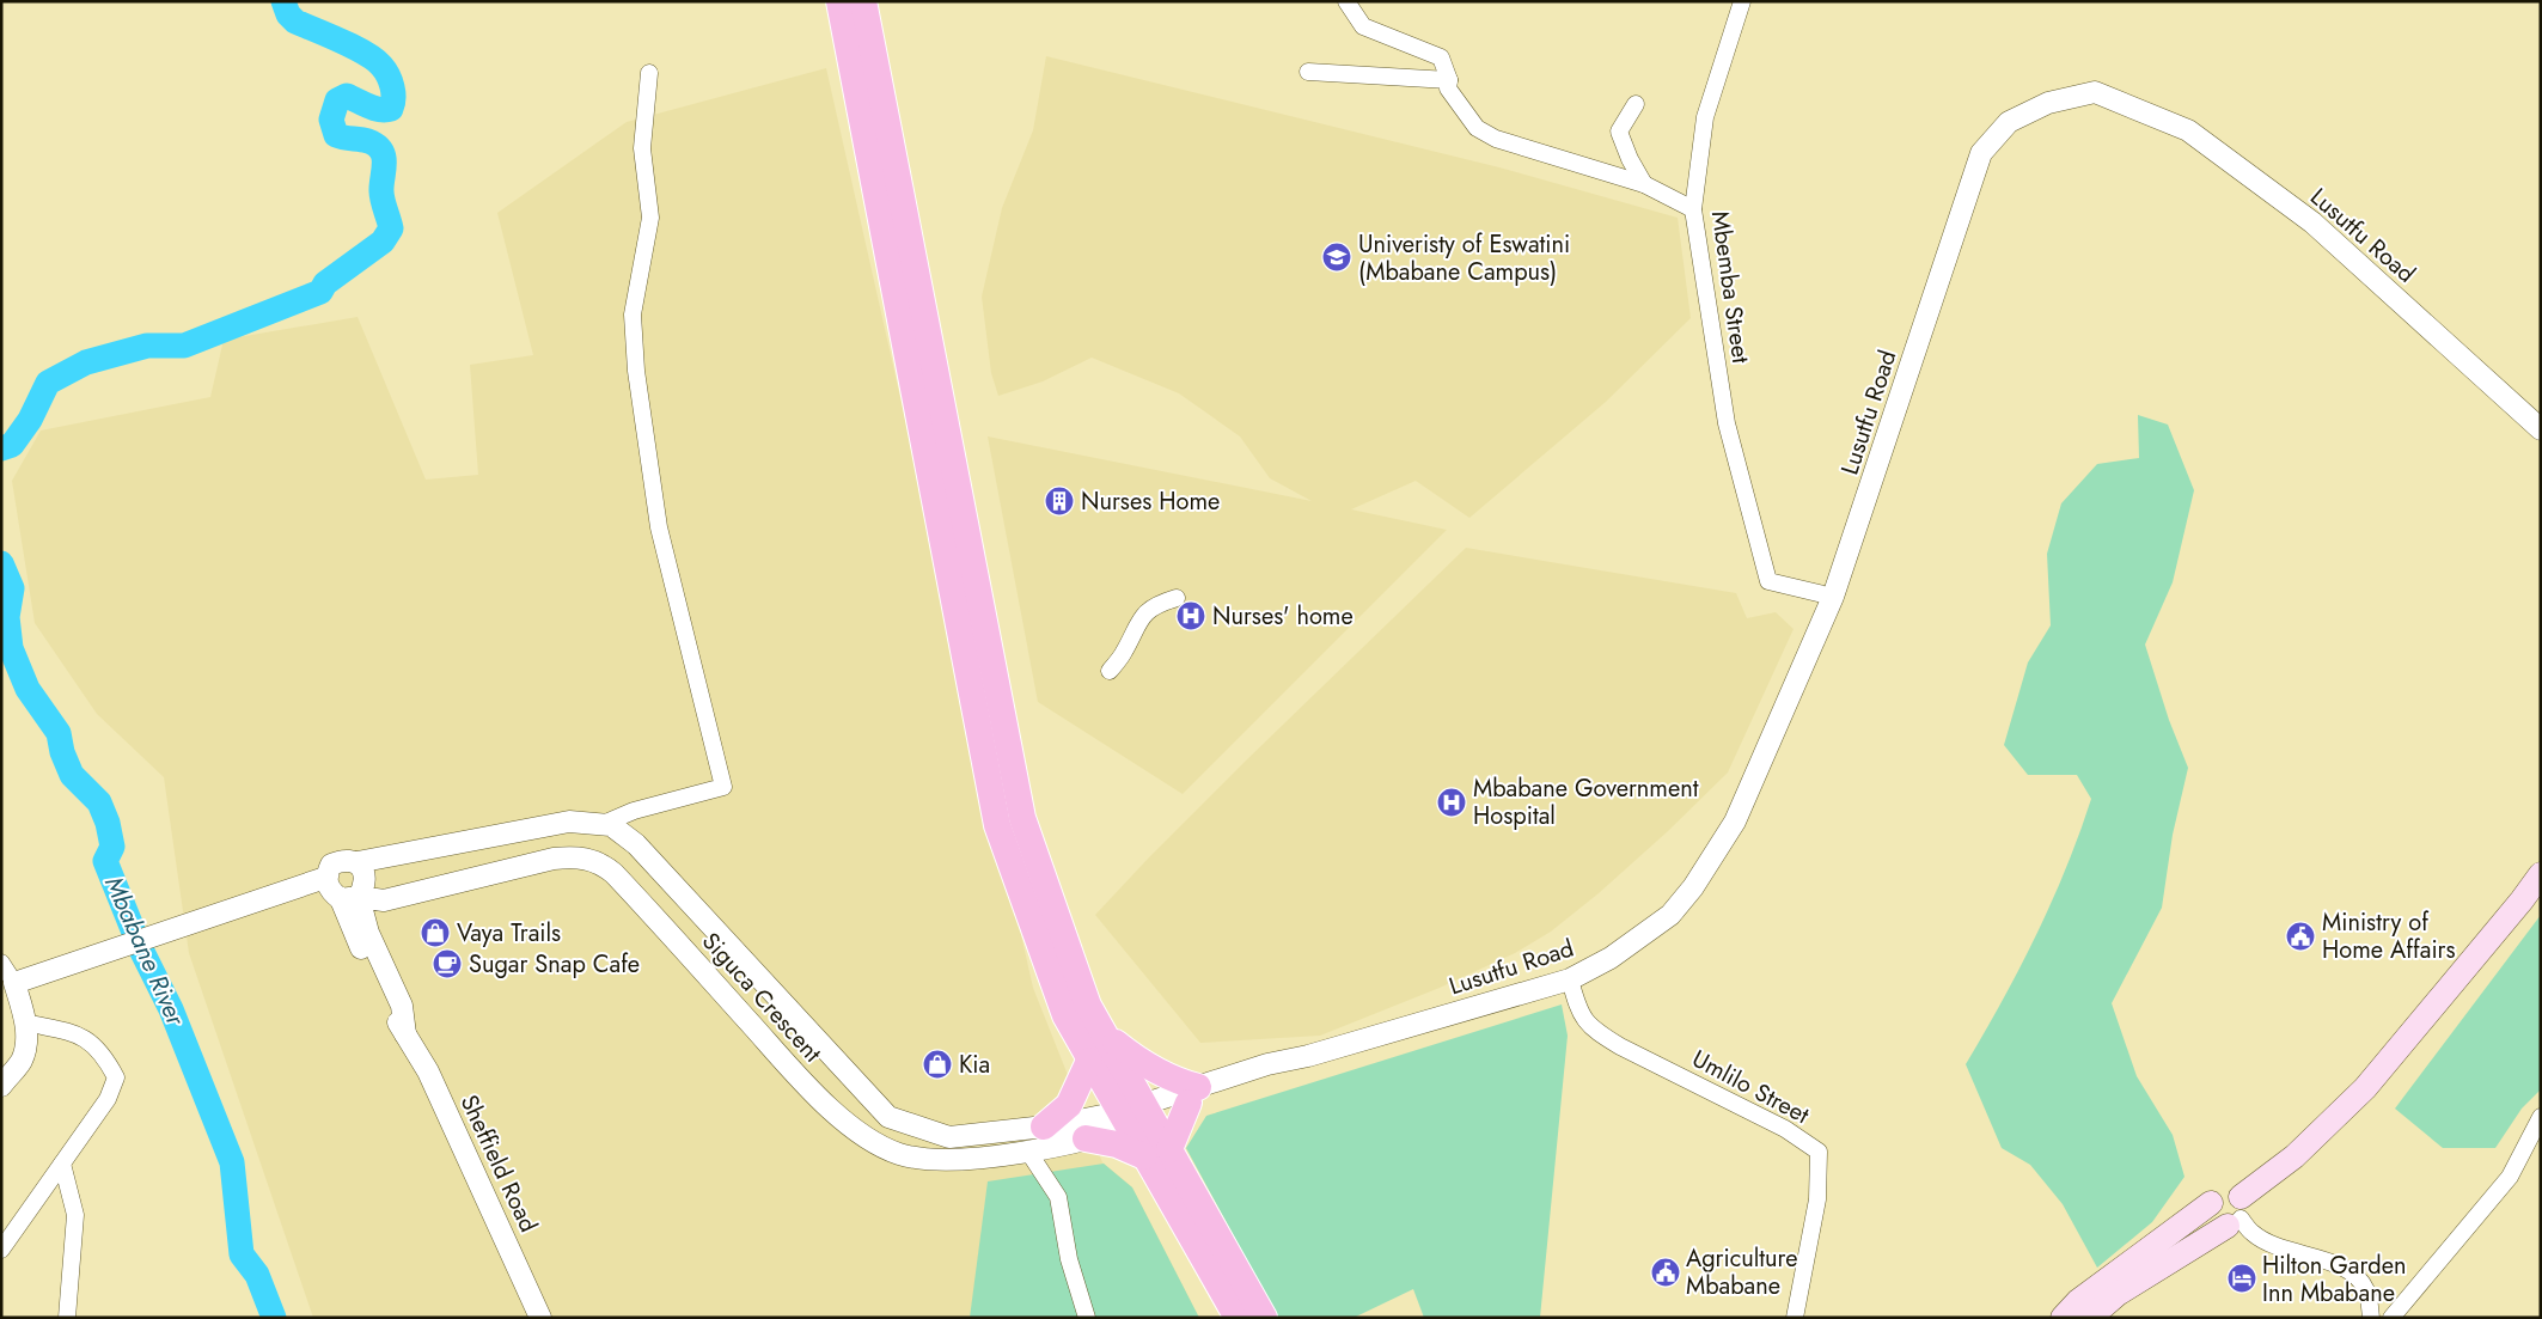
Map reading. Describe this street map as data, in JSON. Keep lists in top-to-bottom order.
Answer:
{
  "streets": {
    "street": [
      "Lusutfu Road",
      "Mbemba Street",
      "Siguca Crescent",
      "Umlilo Street",
      "Sheffield Road"
    ]
  },
  "crossings": [
    ["Lusutfu Road", "Mbemba Street"],
    ["Lusutfu Road", "Siguca Crescent"],
    ["Lusutfu Road", "Umlilo Street"]
  ],
  "water": ["Mbabane River"],
  "places": {
    "school or university": ["Univeristy of Eswatini (Mbabane Campus)"],
    "building": ["Nurses Home"],
    "hospital": ["Nurses' home", "Mbabane Government Hospital"],
    "shop": ["Vaya Trails", "Kia"],
    "public building": ["Ministry of Home Affairs", "Agriculture Mbabane"],
    "cafe": ["Sugar Snap Cafe"],
    "hotel": ["Hilton Garden Inn Mbabane"]
  }
}
